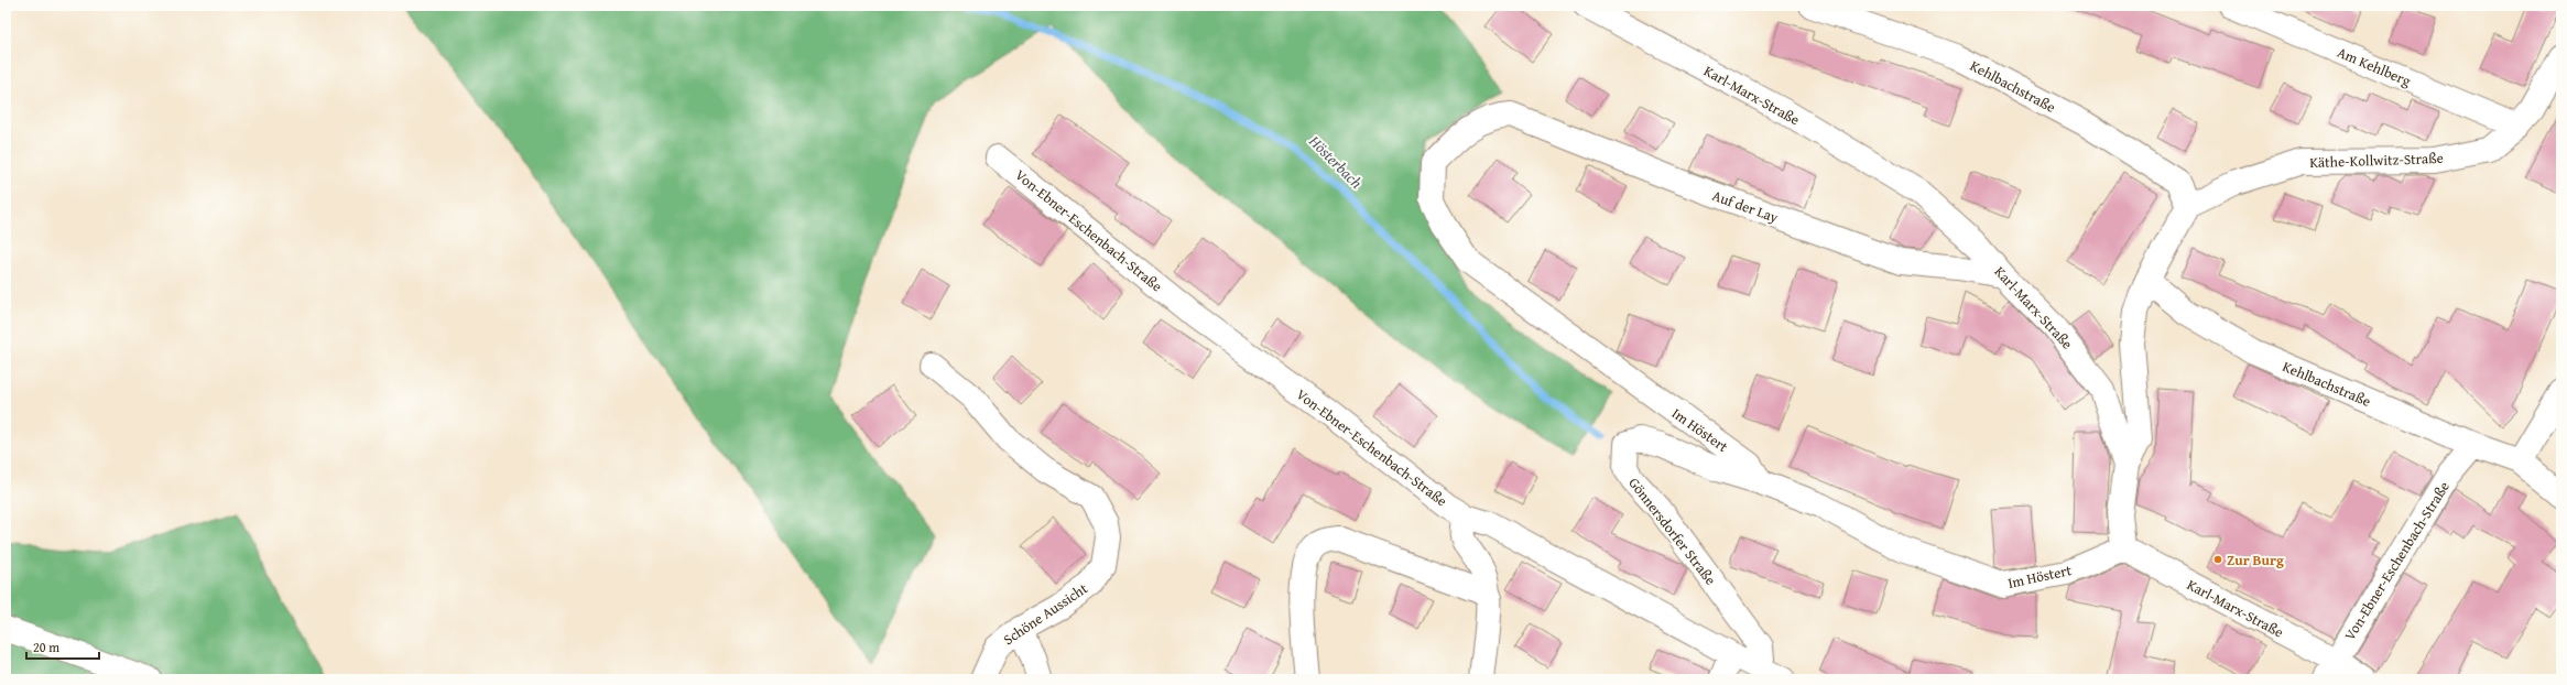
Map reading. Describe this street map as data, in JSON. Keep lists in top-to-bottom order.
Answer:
{
  "streets": {
    "street": [
      "Am Kehlberg",
      "Kehlbachstraße",
      "Karl-Marx-Straße",
      "Käthe-Kollwitz-Straße",
      "Auf der Lay",
      "Von-Ebner-Eschenbach-Straße",
      "Im Höstert",
      "Gönnersdorfer Straße",
      "Schöne Aussicht"
    ]
  },
  "crossings": [
    ["Am Kehlberg", "Käthe-Kollwitz-Straße"],
    ["Kehlbachstraße", "Käthe-Kollwitz-Straße"],
    ["Kehlbachstraße", "Von-Ebner-Eschenbach-Straße"],
    ["Karl-Marx-Straße", "Auf der Lay"],
    ["Karl-Marx-Straße", "Von-Ebner-Eschenbach-Straße"],
    ["Karl-Marx-Straße", "Im Höstert"],
    ["Auf der Lay", "Im Höstert"],
    ["Von-Ebner-Eschenbach-Straße", "Gönnersdorfer Straße"],
    ["Im Höstert", "Gönnersdorfer Straße"]
  ],
  "water": ["Hösterbach"],
  "places": ["Zur Burg"],
  "scale_bar": "20 m"
}
